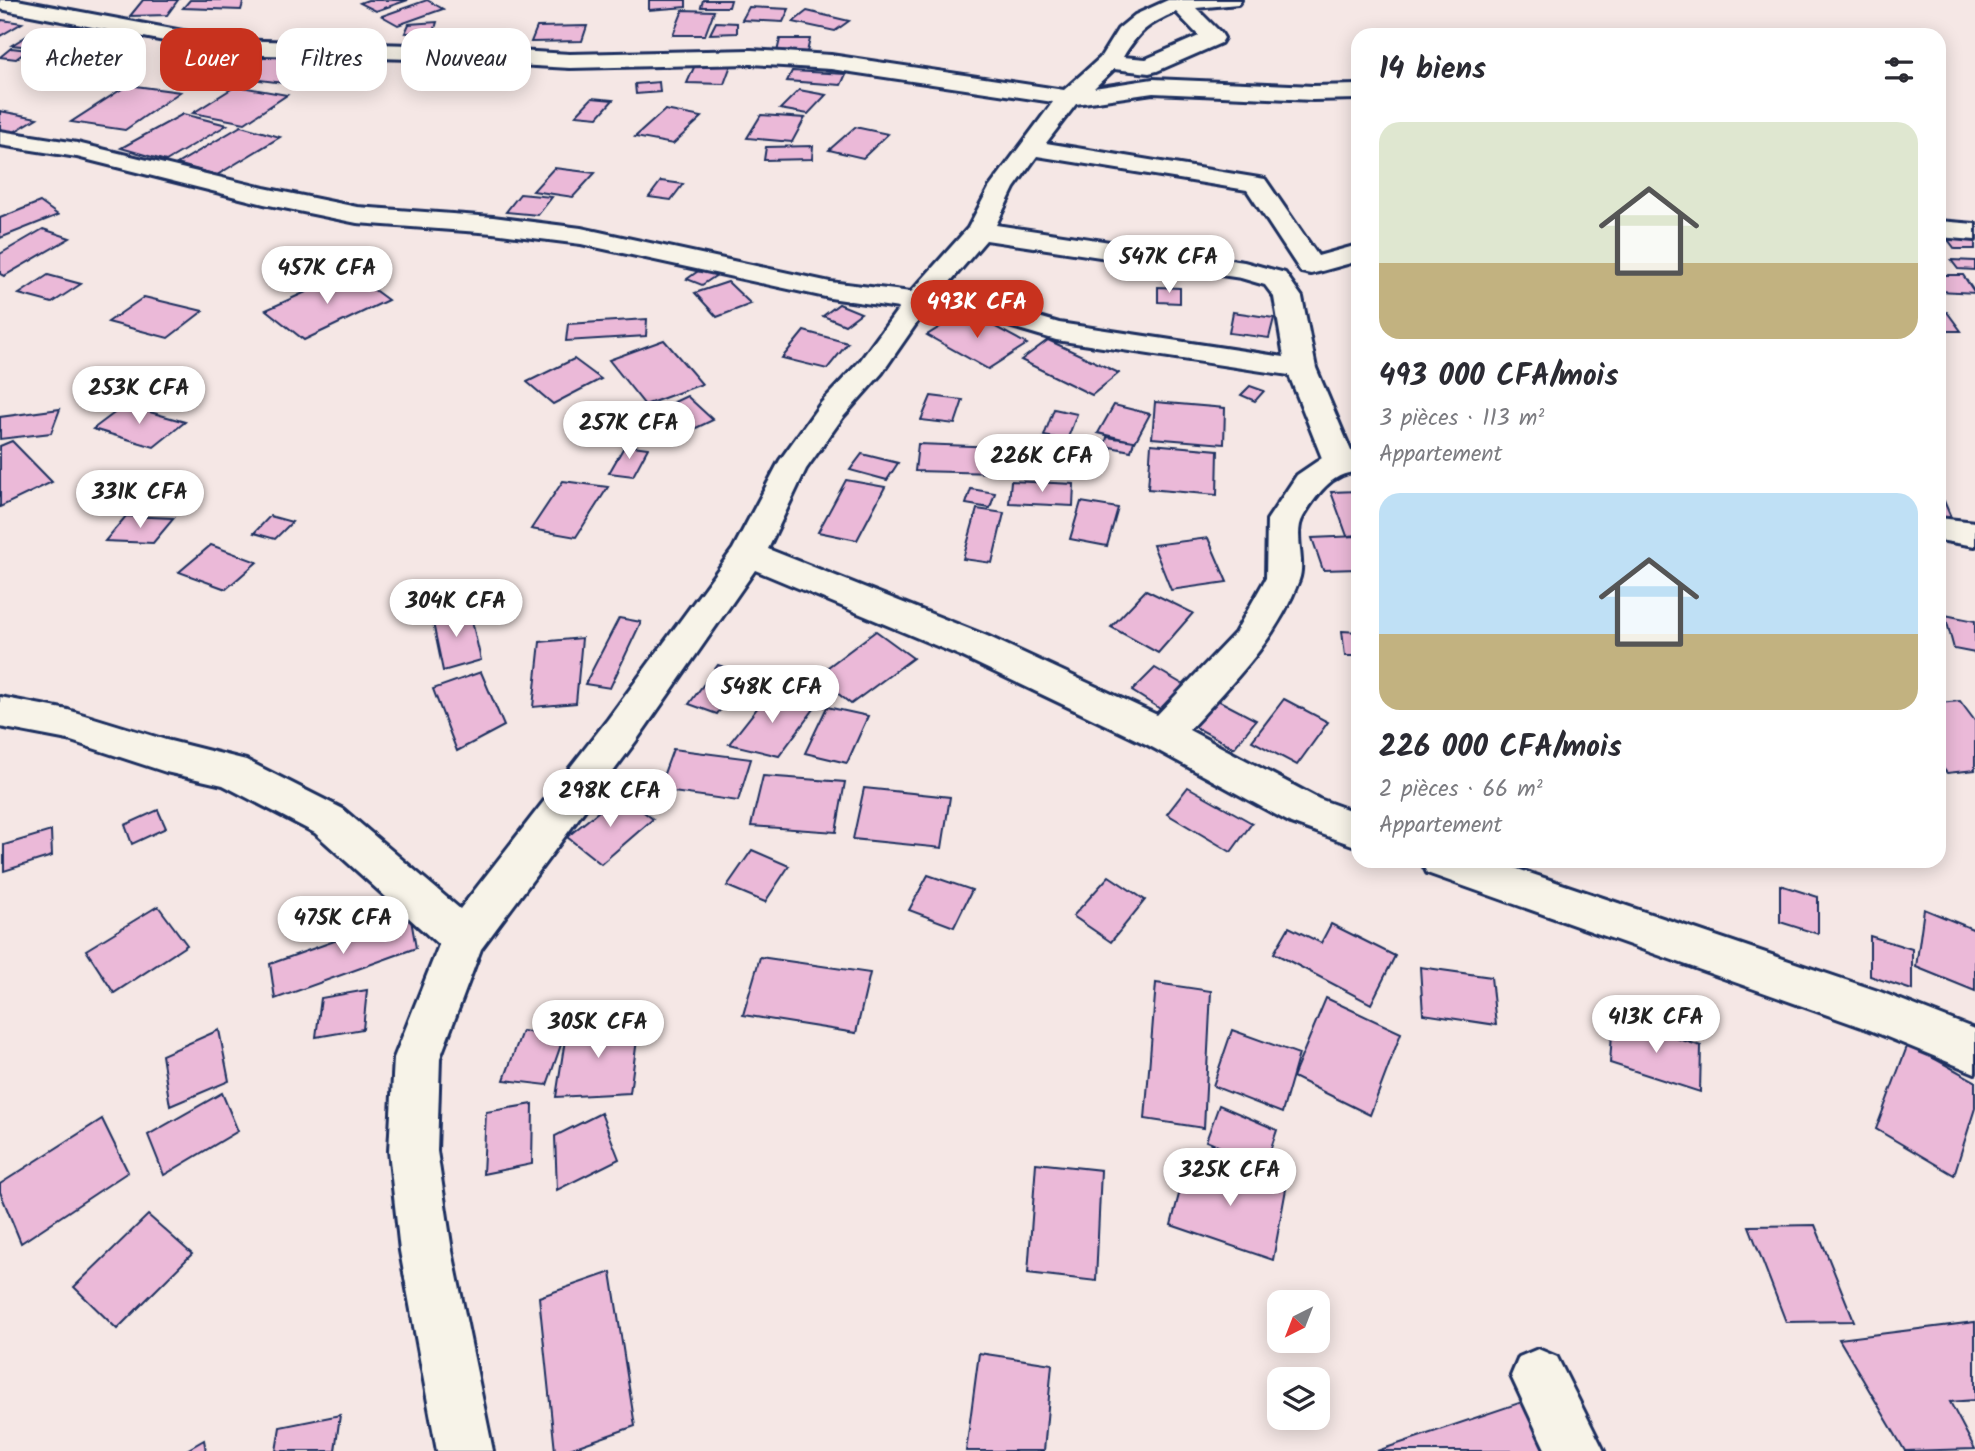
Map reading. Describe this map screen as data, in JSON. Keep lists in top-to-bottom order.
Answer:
{
  "north": "bottom left",
  "page": {
    "chip": [
      "Acheter",
      "Louer",
      "Filtres",
      "Nouveau"
    ],
    "heading": "14 biens",
    "list": [
      {
        "name": "493 000 CFA/mois",
        "note": "3 pièces · 113 m² · Appartement"
      },
      {
        "name": "226 000 CFA/mois",
        "note": "2 pièces · 66 m² · Appartement"
      }
    ],
    "price": [
      "547K CFA",
      "457K CFA",
      "493K CFA",
      "253K CFA",
      "257K CFA",
      "226K CFA",
      "331K CFA",
      "304K CFA",
      "548K CFA",
      "298K CFA",
      "475K CFA",
      "413K CFA",
      "305K CFA",
      "325K CFA"
    ]
  }
}
